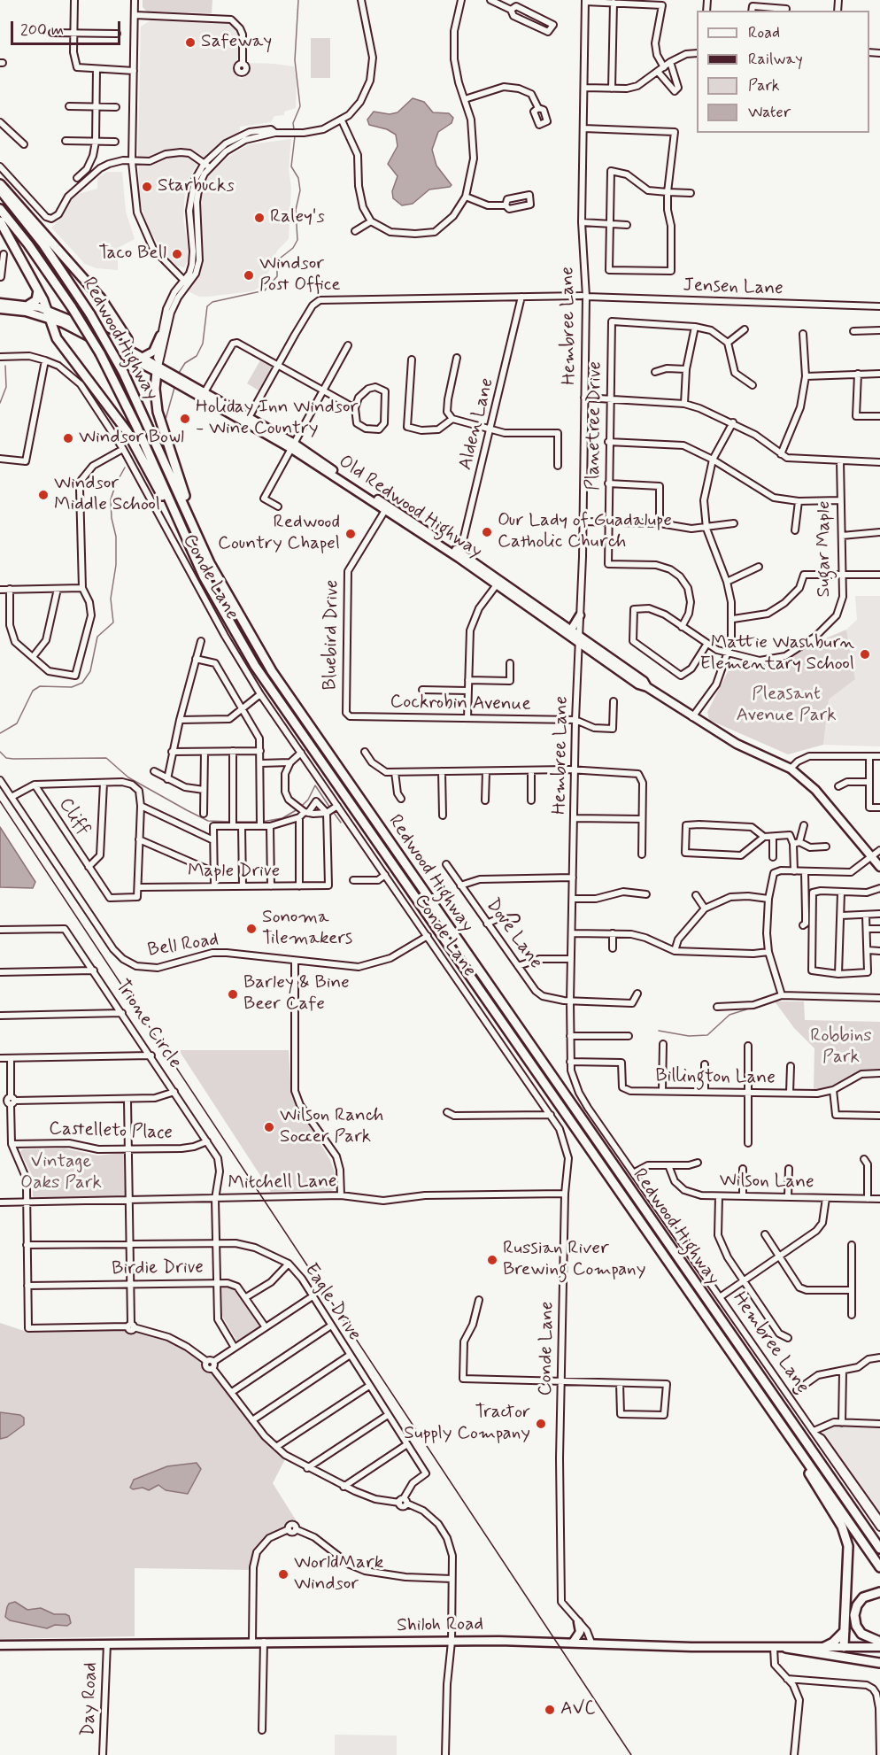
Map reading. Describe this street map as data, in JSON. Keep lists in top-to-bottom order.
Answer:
{
  "streets": {
    "highway": ["Redwood Highway"],
    "main road": ["Old Redwood Highway", "Shiloh Road"],
    "street": [
      "Jensen Lane",
      "Hembree Lane",
      "Alden Lane",
      "Planetree Drive",
      "Sugar Maple",
      "Conde Lane",
      "Bluebird Drive",
      "Cockrobin Avenue",
      "Cliff",
      "Maple Drive",
      "Dove Lane",
      "Bell Road",
      "Trione Circle",
      "Billington Lane",
      "Castelleto Place",
      "Wilson Lane",
      "Mitchell Lane",
      "Birdie Drive",
      "Eagle Drive",
      "Day Road"
    ]
  },
  "crossings": [
    ["Jensen Lane", "Hembree Lane"],
    ["Jensen Lane", "Alden Lane"],
    ["Hembree Lane", "Old Redwood Highway"],
    ["Hembree Lane", "Cockrobin Avenue"],
    ["Hembree Lane", "Dove Lane"],
    ["Hembree Lane", "Billington Lane"],
    ["Alden Lane", "Old Redwood Highway"],
    ["Planetree Drive", "Sugar Maple"],
    ["Old Redwood Highway", "Bluebird Drive"],
    ["Conde Lane", "Maple Drive"],
    ["Conde Lane", "Bell Road"],
    ["Conde Lane", "Mitchell Lane"],
    ["Conde Lane", "Shiloh Road"],
    ["Bluebird Drive", "Cockrobin Avenue"],
    ["Cliff", "Maple Drive"],
    ["Trione Circle", "Castelleto Place"],
    ["Trione Circle", "Mitchell Lane"],
    ["Trione Circle", "Birdie Drive"],
    ["Trione Circle", "Eagle Drive"],
    ["Shiloh Road", "Day Road"]
  ],
  "parks": ["Pleasant Avenue Park", "Robbins Park", "Vintage Oaks Park"],
  "places": [
    "Safeway",
    "Starbucks",
    "Raley's",
    "Taco Bell",
    "Windsor Post Office",
    "Holiday Inn Windsor - Wine Country",
    "Windsor Bowl",
    "Windsor Middle School",
    "Our Lady of Guadalupe Catholic Church",
    "Redwood Country Chapel",
    "Mattie Washburn Elementary School",
    "Sonoma Tilemakers",
    "Barley & Bine Beer Cafe",
    "Wilson Ranch Soccer Park",
    "Russian River Brewing Company",
    "Tractor Supply Company",
    "WorldMark Windsor",
    "AVC"
  ],
  "legend": [
    "Road",
    "Railway",
    "Park",
    "Water"
  ],
  "scale_bar": "200 m"
}
